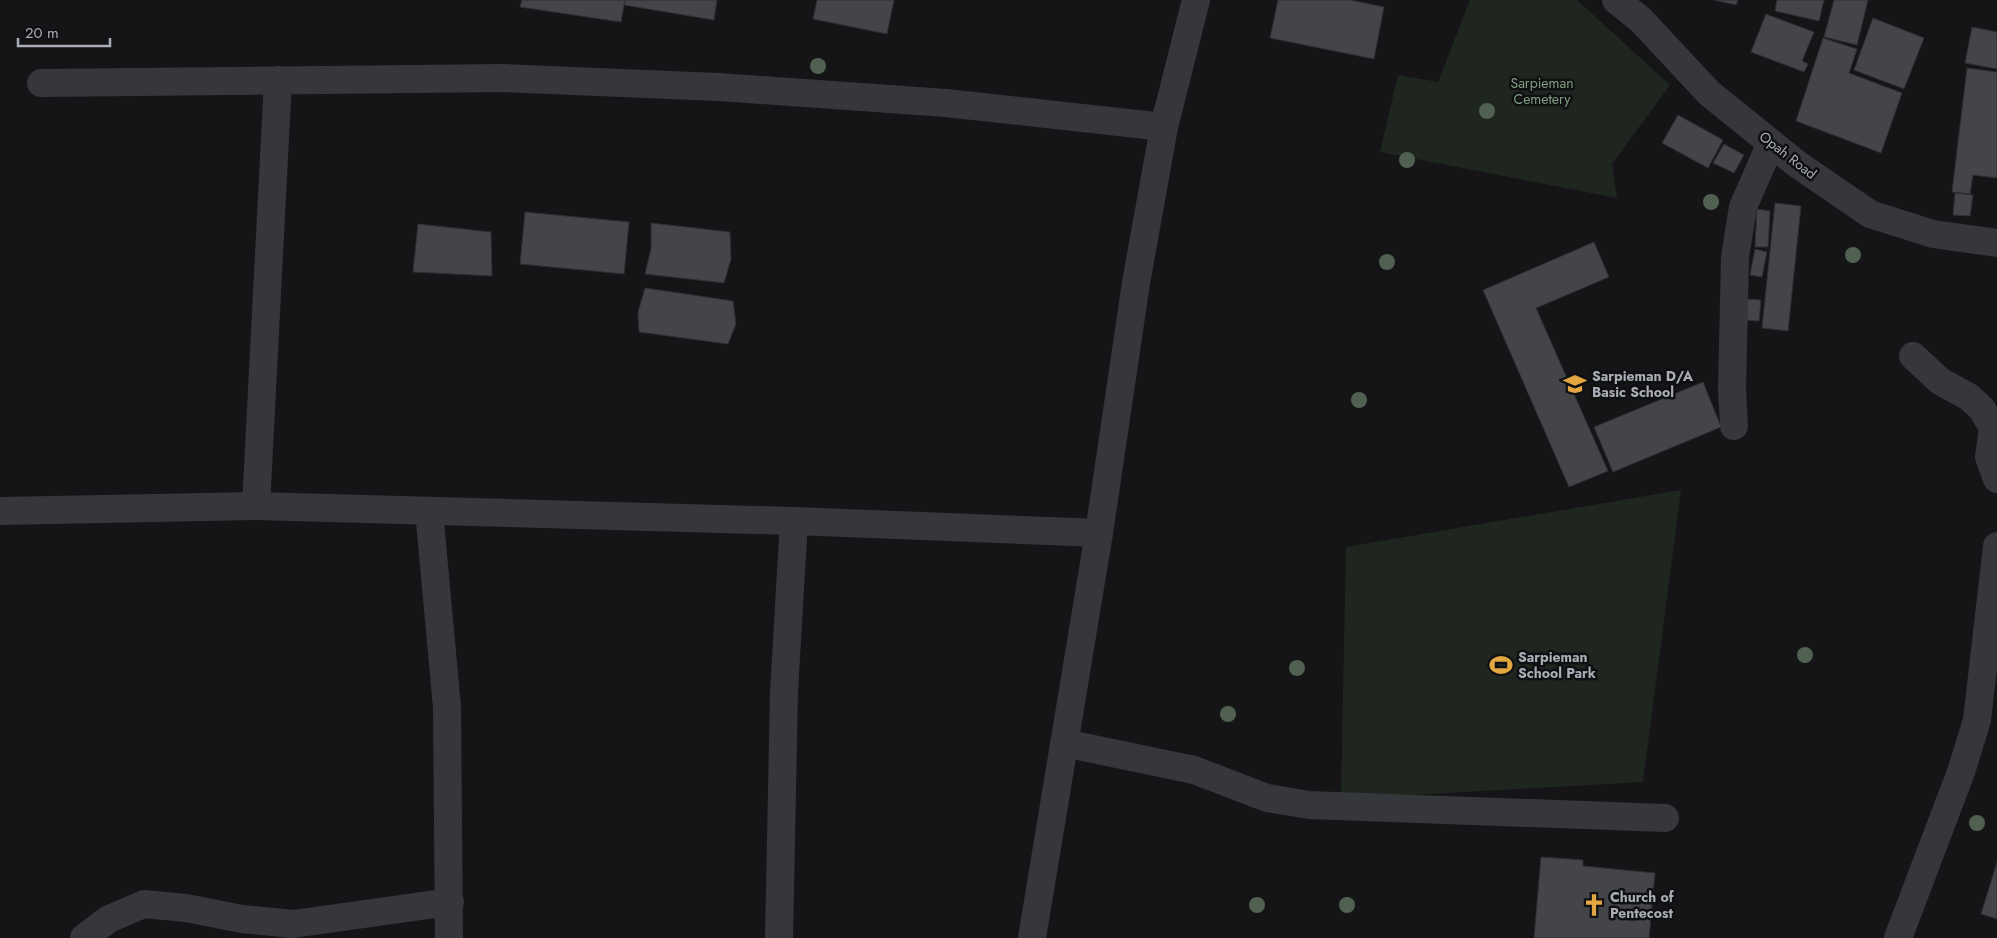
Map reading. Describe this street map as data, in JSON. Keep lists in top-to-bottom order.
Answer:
{
  "streets": {
    "street": ["Opah Road"]
  },
  "parks": ["Sarpieman Cemetery"],
  "places": {
    "school or university": ["Sarpieman D/A Basic School"],
    "sports": ["Sarpieman School Park"],
    "church": ["Church of Pentecost"]
  },
  "scale_bar": "20 m"
}
